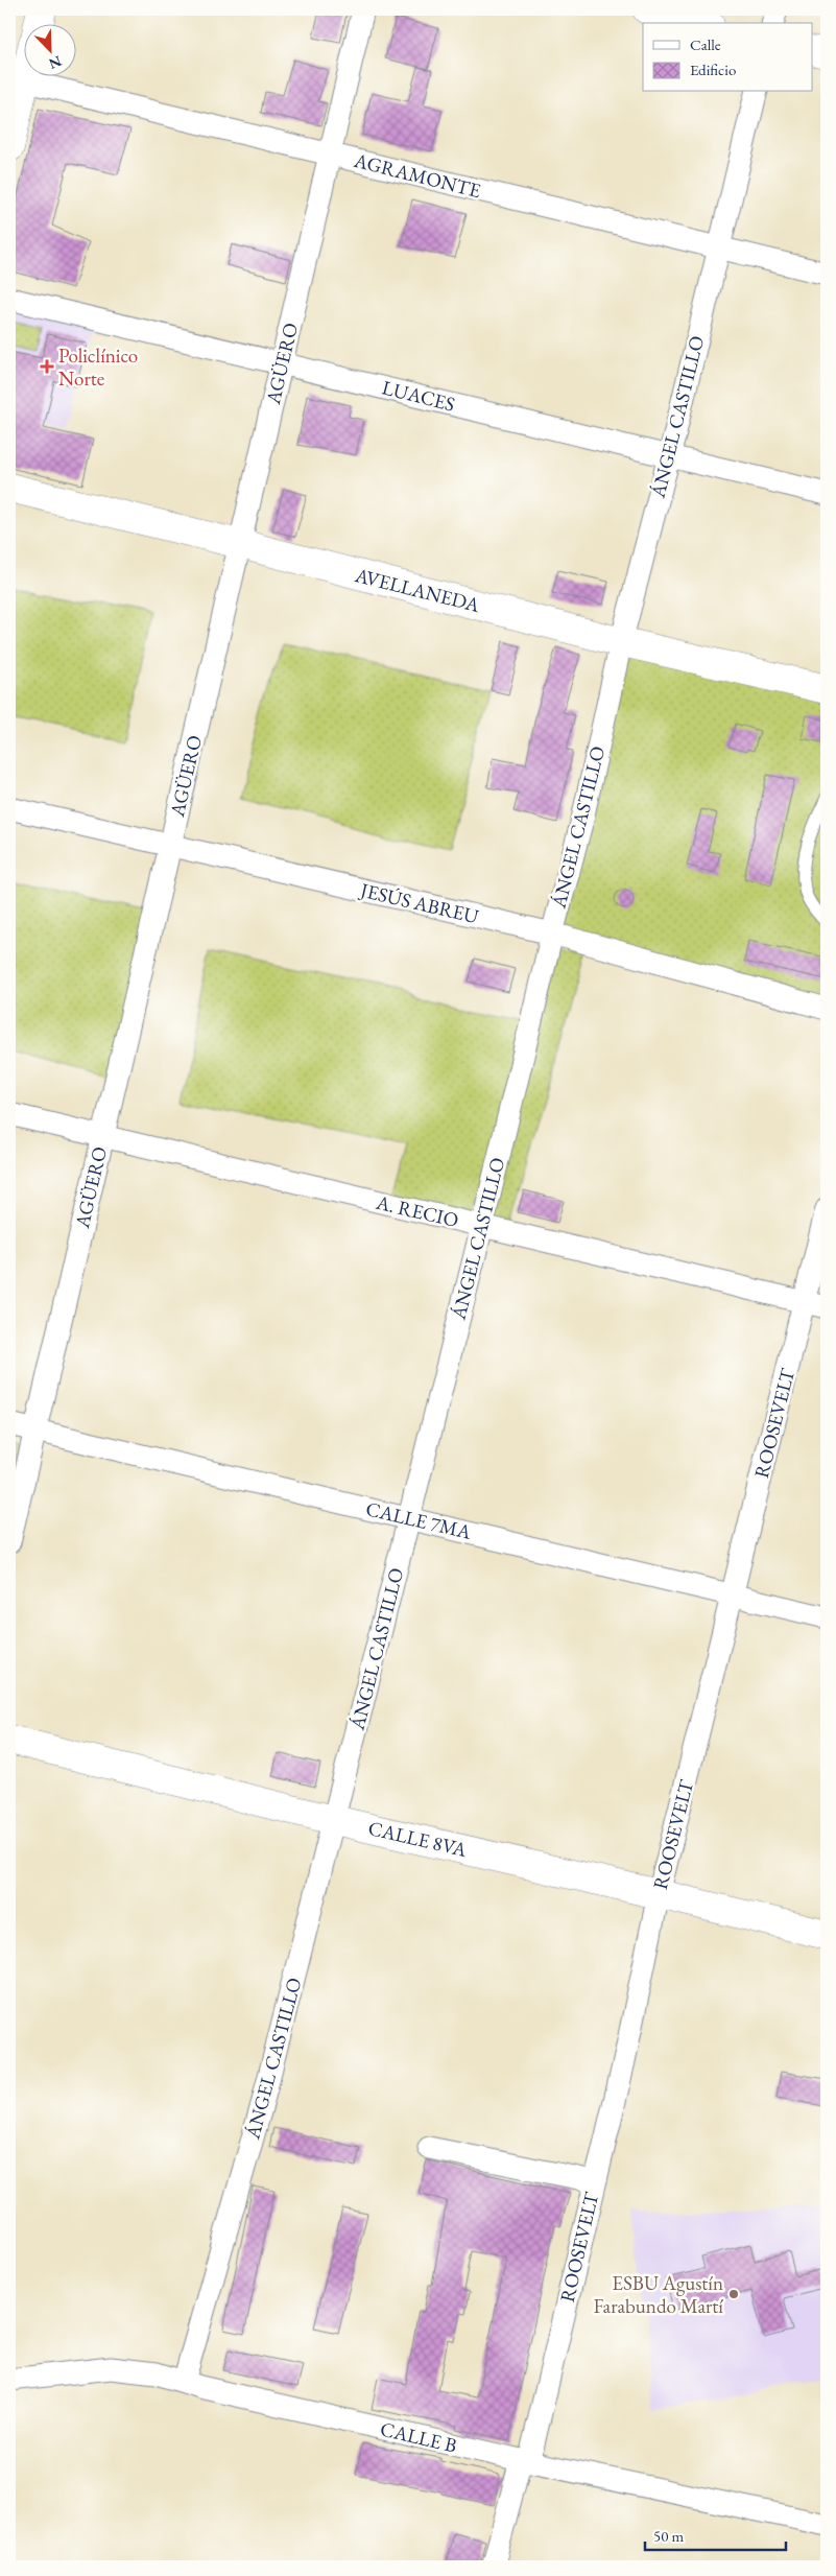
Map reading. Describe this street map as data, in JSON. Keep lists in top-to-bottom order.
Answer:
{
  "streets": {
    "street": [
      "AGRAMONTE",
      "AGÜERO",
      "LUACES",
      "ÁNGEL CASTILLO",
      "AVELLANEDA",
      "JESÚS ABREU",
      "A. RECIO",
      "ROOSEVELT",
      "CALLE 7MA",
      "CALLE 8VA",
      "CALLE B"
    ]
  },
  "crossings": [
    ["AGRAMONTE", "AGÜERO"],
    ["AGRAMONTE", "ÁNGEL CASTILLO"],
    ["AGÜERO", "LUACES"],
    ["AGÜERO", "AVELLANEDA"],
    ["AGÜERO", "JESÚS ABREU"],
    ["AGÜERO", "A. RECIO"],
    ["AGÜERO", "CALLE 7MA"],
    ["LUACES", "ÁNGEL CASTILLO"],
    ["ÁNGEL CASTILLO", "AVELLANEDA"],
    ["ÁNGEL CASTILLO", "JESÚS ABREU"],
    ["ÁNGEL CASTILLO", "A. RECIO"],
    ["ÁNGEL CASTILLO", "CALLE 7MA"],
    ["ÁNGEL CASTILLO", "CALLE 8VA"],
    ["ÁNGEL CASTILLO", "CALLE B"],
    ["A. RECIO", "ROOSEVELT"],
    ["ROOSEVELT", "CALLE 7MA"],
    ["ROOSEVELT", "CALLE 8VA"],
    ["ROOSEVELT", "CALLE B"]
  ],
  "places": {
    "health": ["Policlínico Norte"],
    "other": ["ESBU Agustín Farabundo Martí"]
  },
  "legend": ["Calle", "Edificio"],
  "scale_bar": "50 m",
  "north": "bottom right"
}
